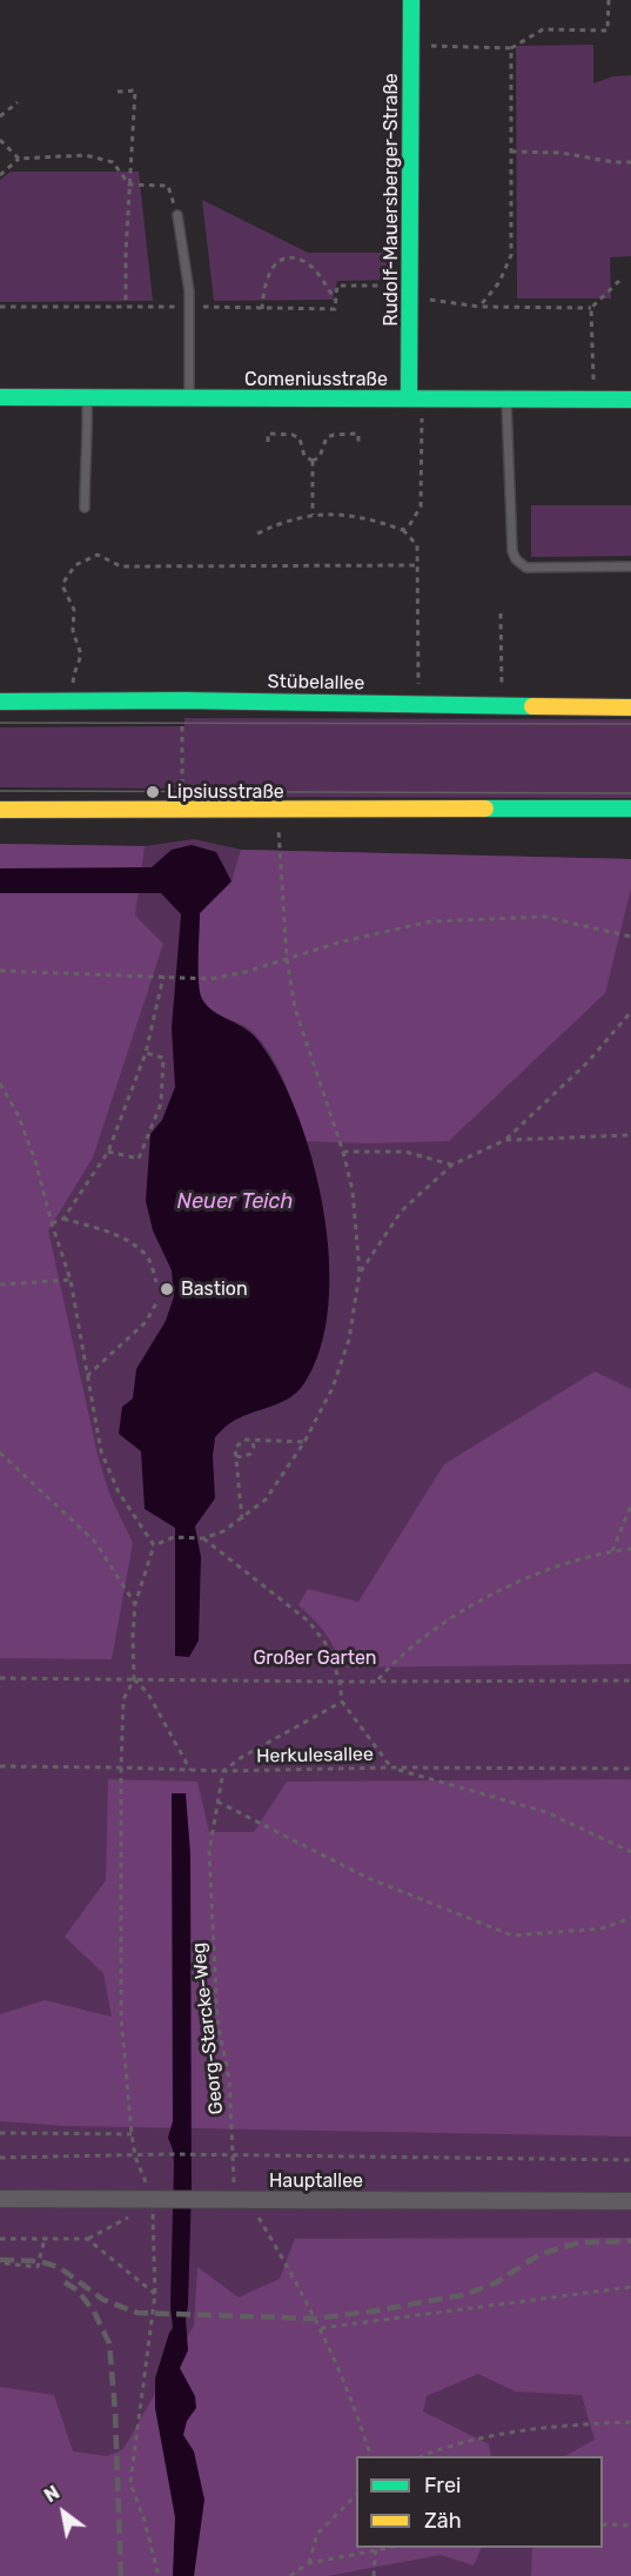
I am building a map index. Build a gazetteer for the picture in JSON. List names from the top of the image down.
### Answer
{
  "streets": {
    "main road": ["Rudolf-Mauersberger-Straße", "Comeniusstraße", "Stübelallee"],
    "street": ["Hauptallee"],
    "path": ["Herkulesallee", "Georg-Starcke-Weg"]
  },
  "crossings": [
    ["Rudolf-Mauersberger-Straße", "Comeniusstraße"],
    ["Herkulesallee", "Georg-Starcke-Weg"],
    ["Georg-Starcke-Weg", "Hauptallee"]
  ],
  "water": ["Neuer Teich"],
  "parks": ["Großer Garten"],
  "places": ["Lipsiusstraße", "Bastion"],
  "legend": ["Frei", "Zäh"],
  "north": "top left"
}
